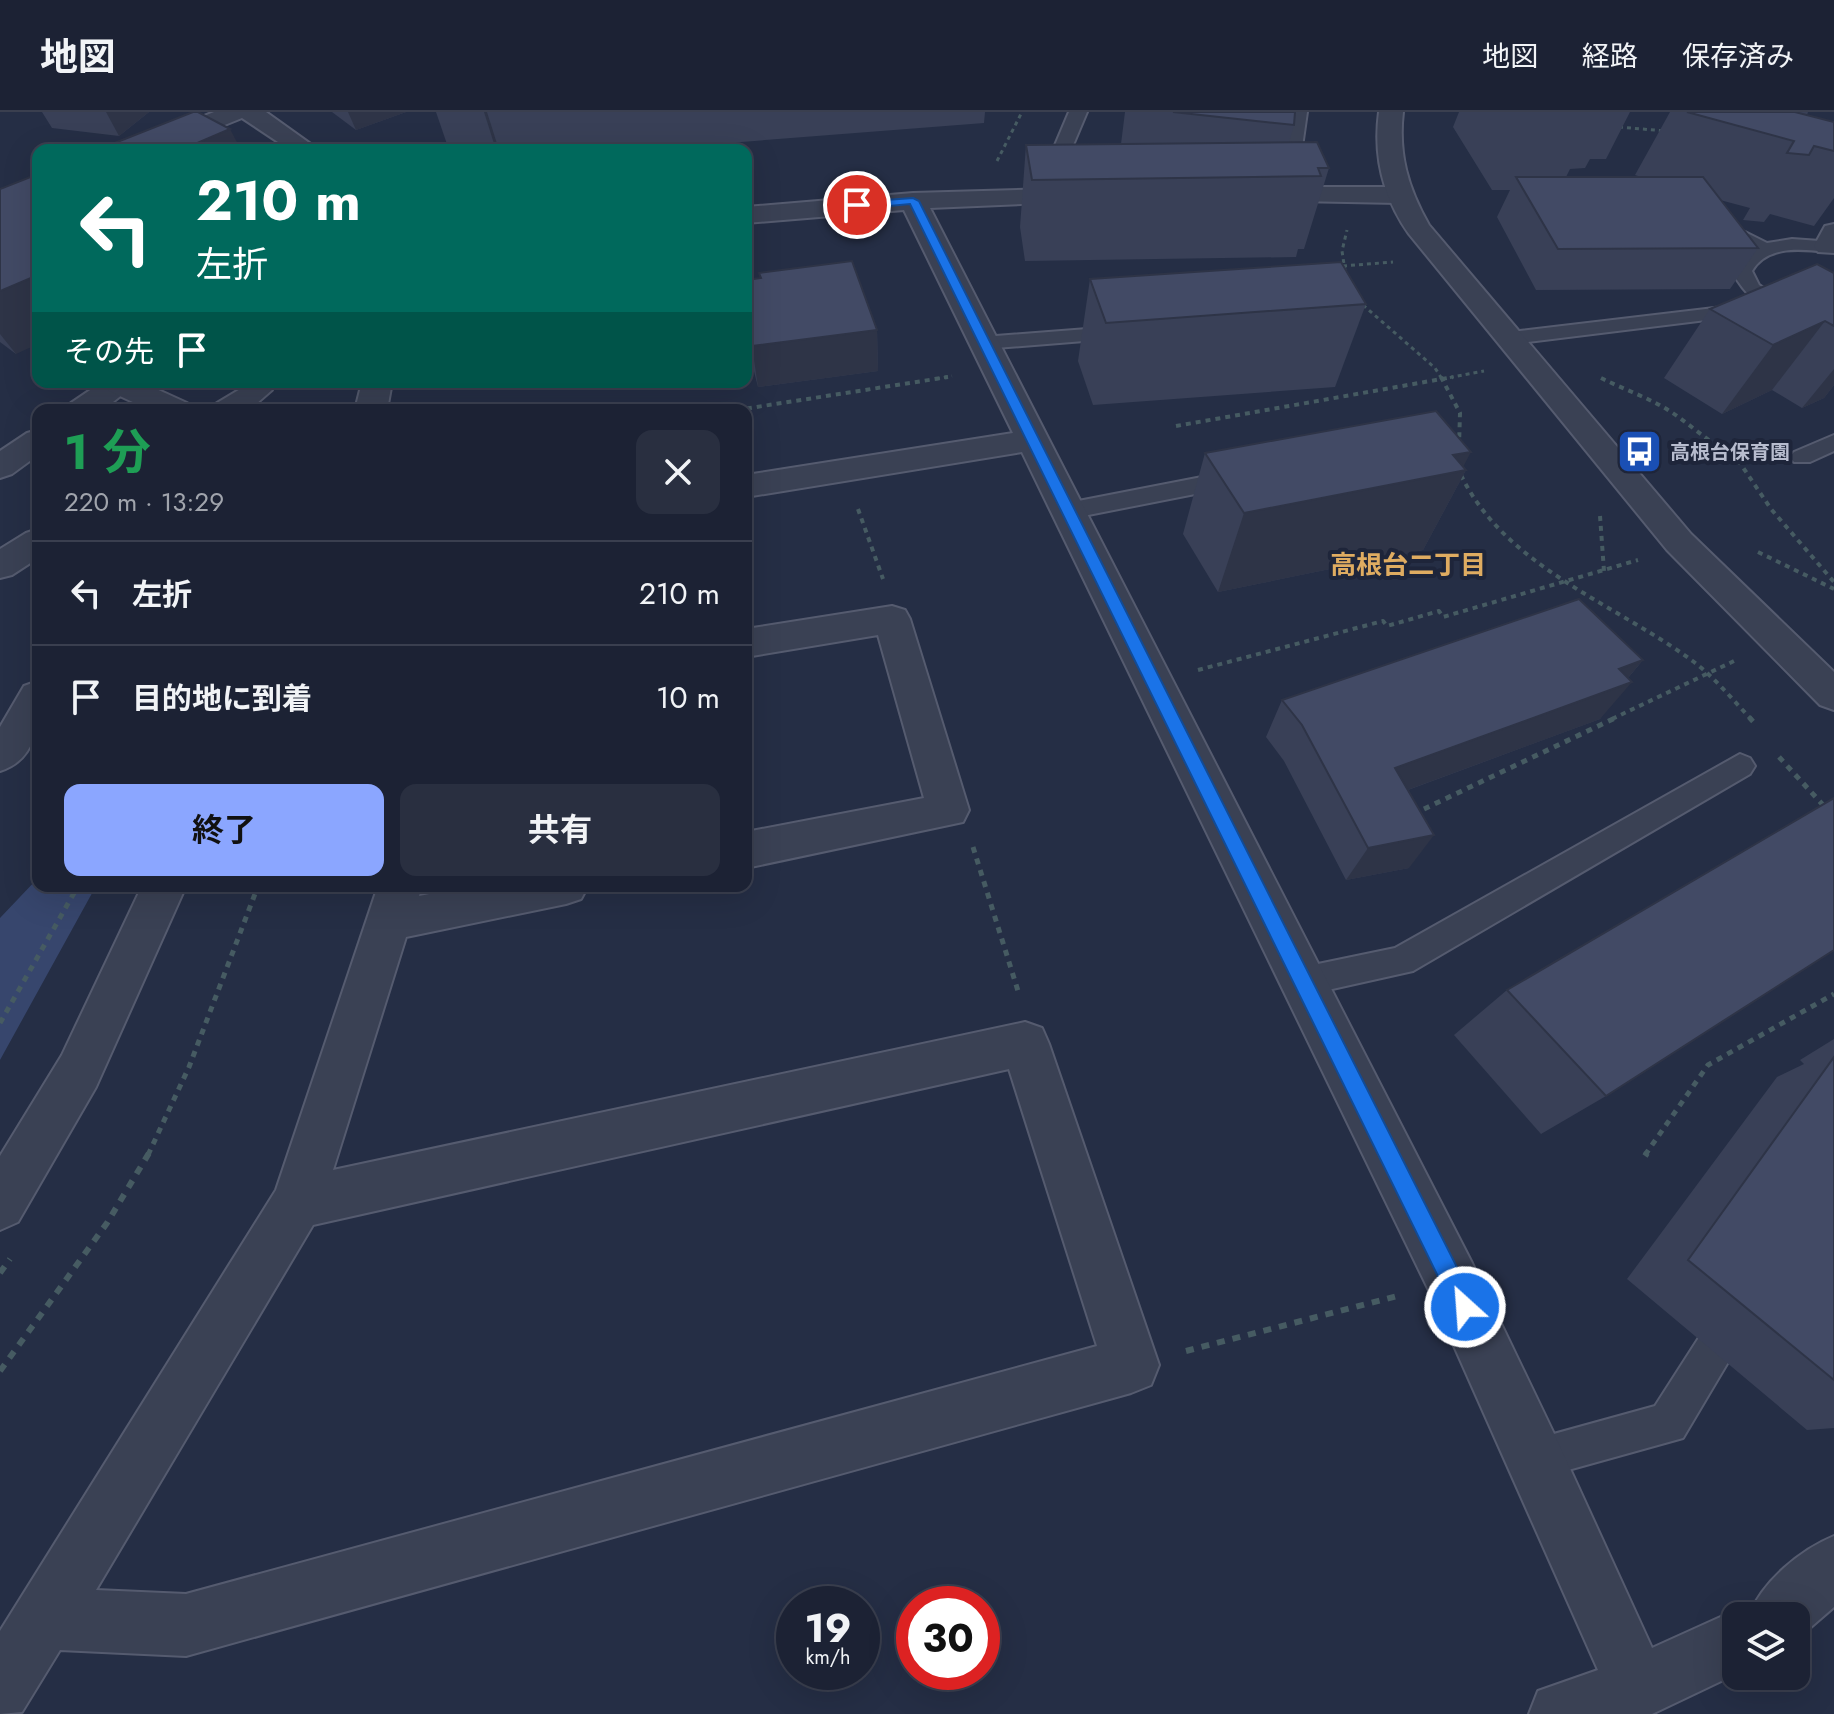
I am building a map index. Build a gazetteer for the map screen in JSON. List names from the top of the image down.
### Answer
{
  "districts": ["高根台二丁目"],
  "places": {
    "bus stop": ["高根台保育園"]
  },
  "page": {
    "header": "地図",
    "nav": ["地図", "経路", "保存済み"],
    "turn": ["210 m", "左折"],
    "then": "その先",
    "heading": ["1 分", "220 m · 13:29"],
    "list": [
      {
        "name": "左折",
        "value": "210 m"
      },
      {
        "name": "目的地に到着",
        "value": "10 m"
      }
    ],
    "buttons": ["終了", "共有"],
    "speed": "19 km/h",
    "limit": "30"
  }
}
